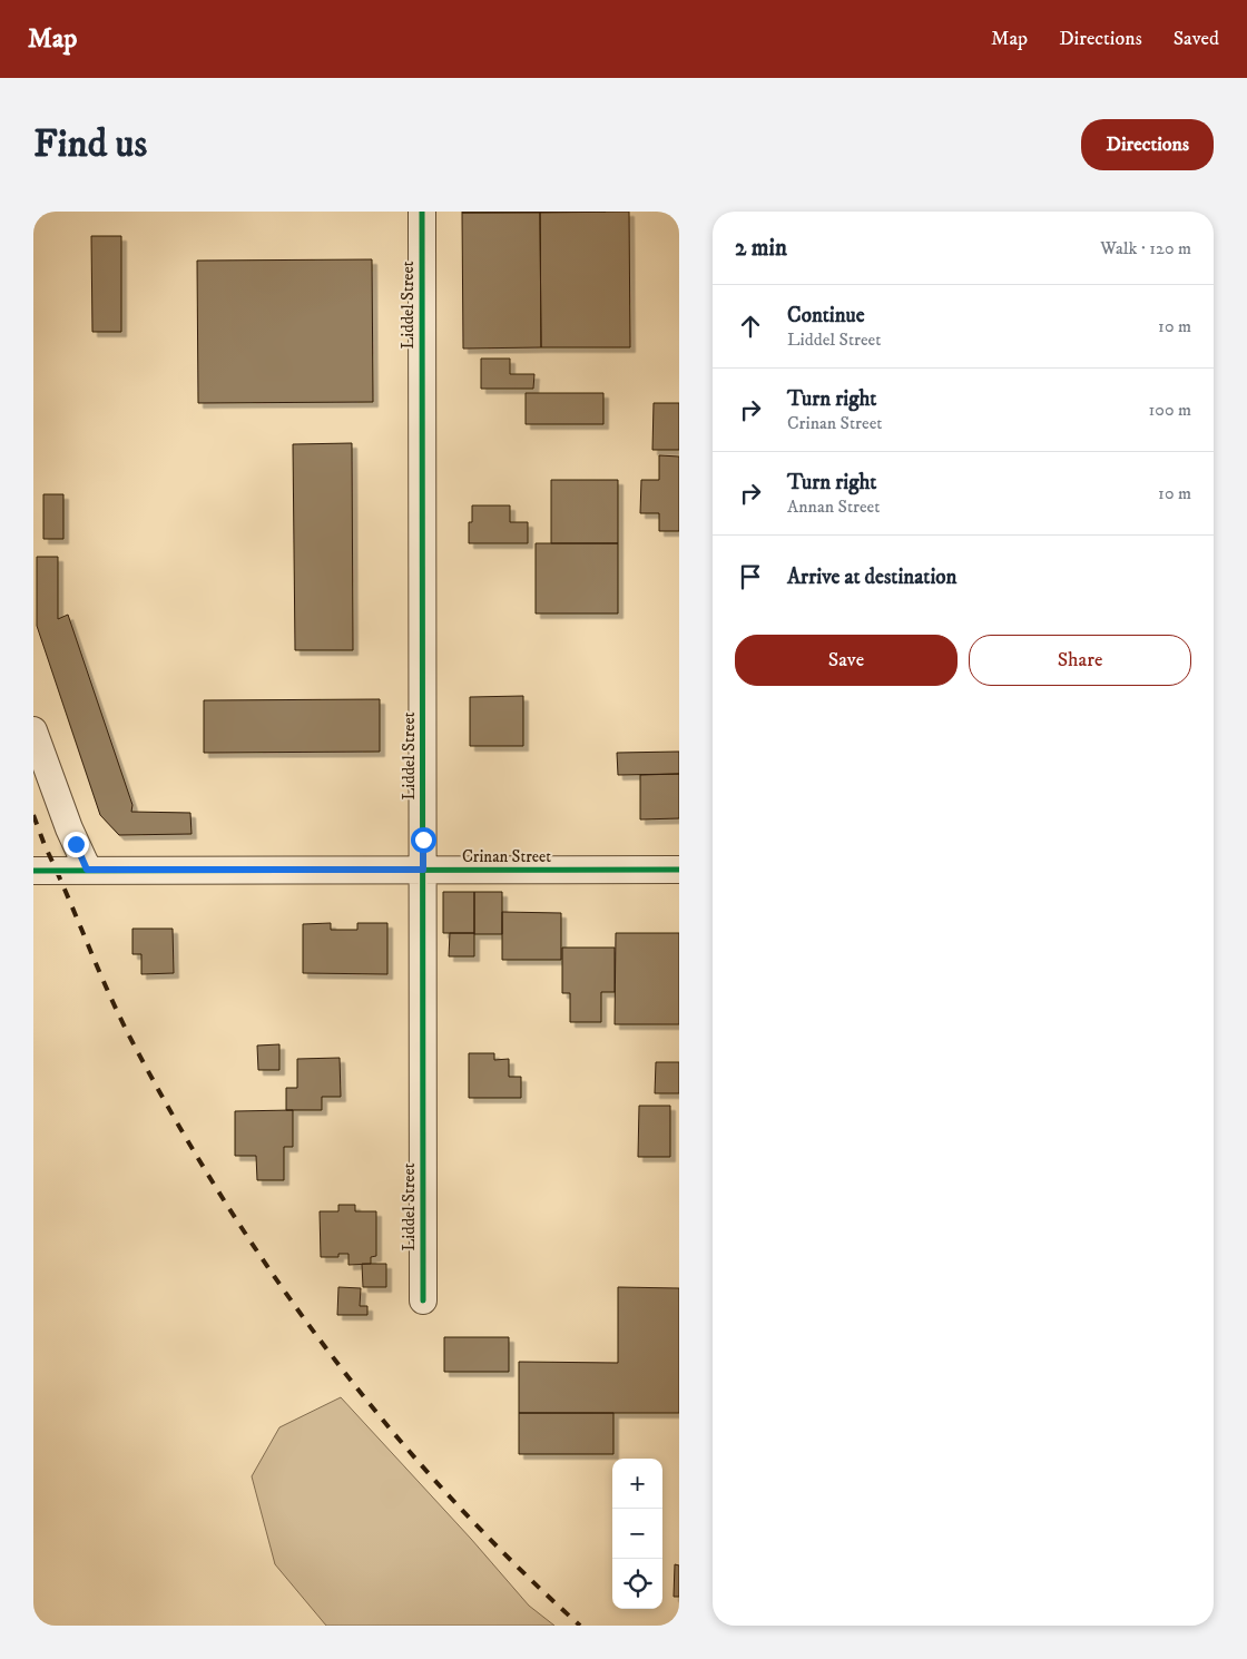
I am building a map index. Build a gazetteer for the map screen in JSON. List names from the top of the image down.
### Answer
{
  "streets": {
    "street": ["Liddel Street", "Crinan Street"]
  },
  "crossings": [
    ["Liddel Street", "Crinan Street"]
  ],
  "page": {
    "header": "Map",
    "nav": ["Map", "Directions", "Saved"],
    "buttons": [
      "Directions",
      ["Save", "Share"]
    ],
    "title": "Find us",
    "heading": ["2 min", "Walk · 120 m"],
    "list": [
      ["Continue", "Liddel Street", "10 m"],
      ["Turn right", "Crinan Street", "100 m"],
      ["Turn right", "Annan Street", "10 m"],
      "Arrive at destination"
    ],
    "map_buttons": ["+", "−"]
  }
}
